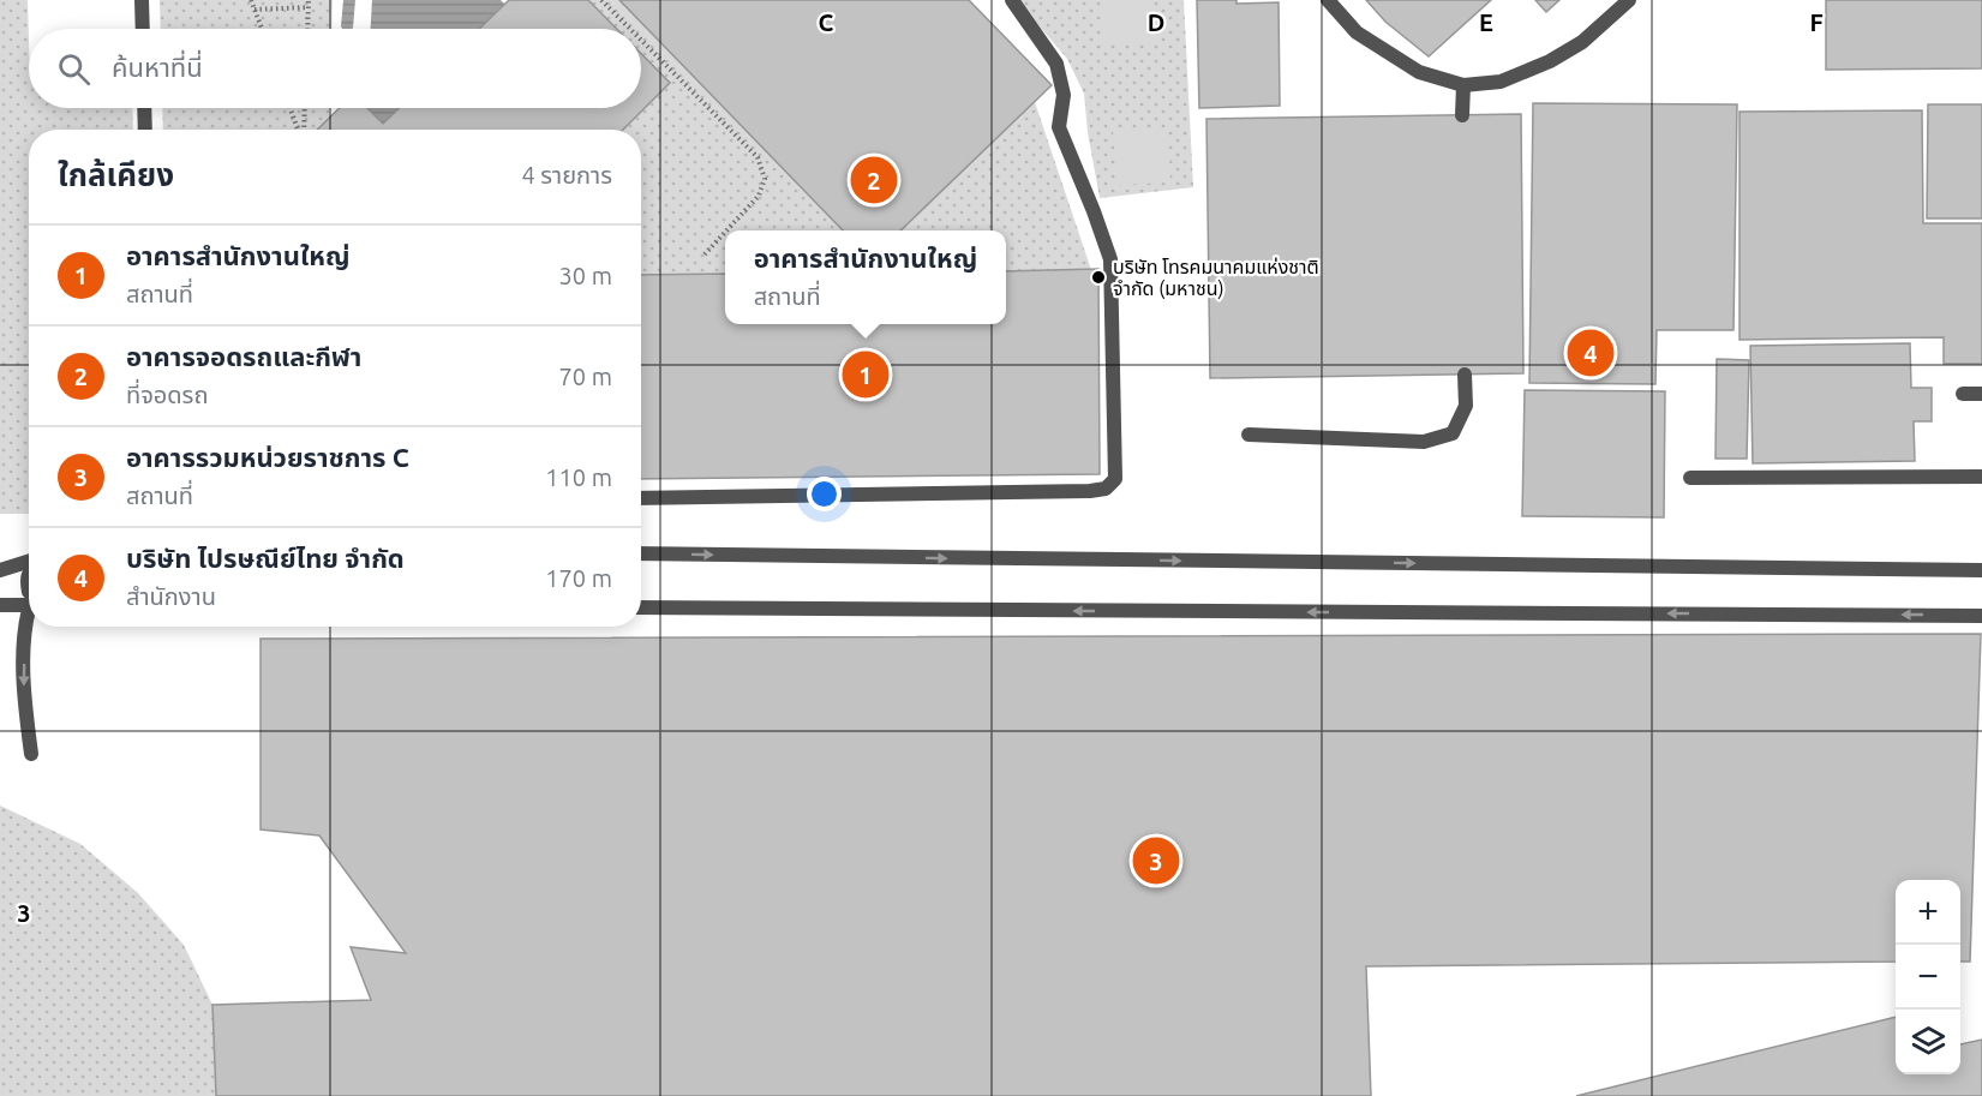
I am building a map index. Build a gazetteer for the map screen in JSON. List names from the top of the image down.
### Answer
{
  "places": ["บริษัท โทรคมนาคมแห่งชาติ จำกัด (มหาชน)"],
  "page": {
    "search": "ค้นหาที่นี่",
    "heading": ["ใกล้เคียง", "4 รายการ"],
    "pins": [
      "2",
      "4",
      "1",
      "3"
    ],
    "list": [
      {
        "mark": "1",
        "name": "อาคารสำนักงานใหญ่",
        "note": "สถานที่",
        "value": "30 m"
      },
      {
        "mark": "2",
        "name": "อาคารจอดรถและกีฬา",
        "note": "ที่จอดรถ",
        "value": "70 m"
      },
      {
        "mark": "3",
        "name": "อาคารรวมหน่วยราชการ C",
        "note": "สถานที่",
        "value": "110 m"
      },
      {
        "mark": "4",
        "name": "บริษัท ไปรษณีย์ไทย จำกัด",
        "note": "สำนักงาน",
        "value": "170 m"
      }
    ],
    "popup": ["อาคารสำนักงานใหญ่", "สถานที่"],
    "map_buttons": ["+", "−"]
  },
  "grid": {
    "columns": [
      "C",
      "D",
      "E",
      "F"
    ],
    "rows": ["3"]
  }
}
